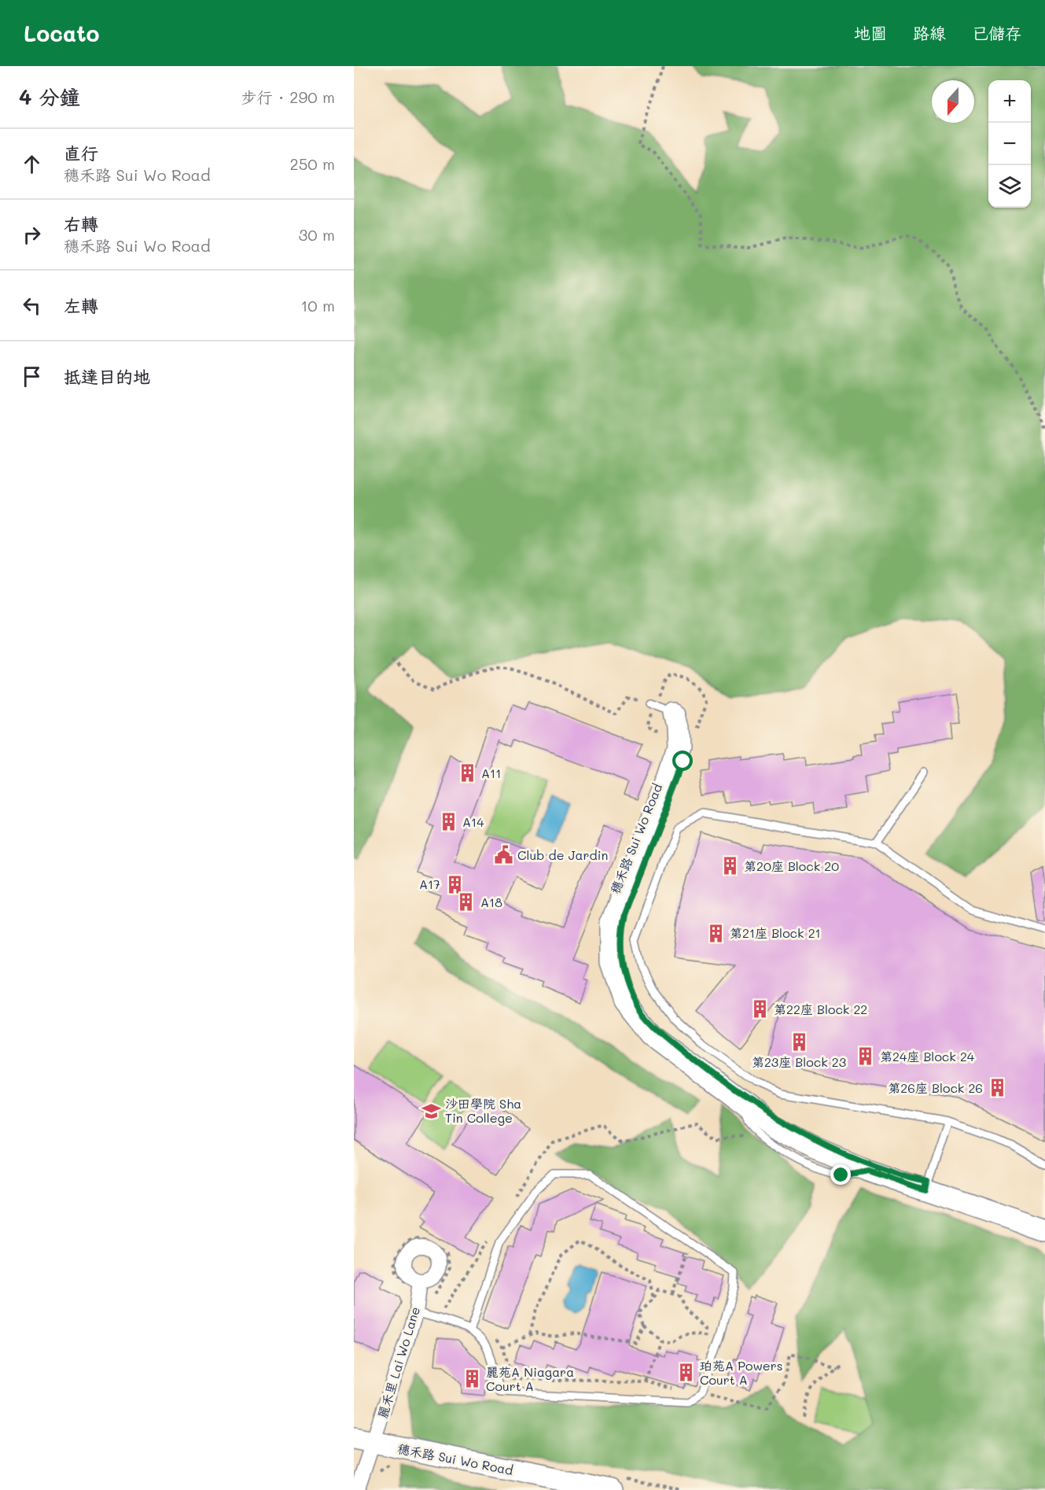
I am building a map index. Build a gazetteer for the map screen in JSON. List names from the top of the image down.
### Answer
{
  "streets": {
    "street": ["穗禾路 Sui Wo Road", "麗禾里 Lai Wo Lane"]
  },
  "crossings": [
    ["穗禾路 Sui Wo Road", "麗禾里 Lai Wo Lane"]
  ],
  "places": {
    "building": [
      "A11",
      "A14",
      "第20座 Block 20",
      "A17",
      "A18",
      "第21座 Block 21",
      "第22座 Block 22",
      "第23座 Block 23",
      "第24座 Block 24",
      "第26座 Block 26",
      "珀苑A Powers Court A",
      "麗苑A Niagara Court A"
    ],
    "public building": ["Club de Jardin"],
    "school or university": ["沙田學院 Sha Tin College"]
  },
  "north": "bottom",
  "page": {
    "header": "Locato",
    "nav": ["地圖", "路線", "已儲存"],
    "heading": ["4 分鐘", "步行 · 290 m"],
    "map_buttons": ["+", "−"],
    "list": [
      ["直行", "穗禾路 Sui Wo Road", "250 m"],
      ["右轉", "穗禾路 Sui Wo Road", "30 m"],
      ["左轉", "10 m"],
      "抵達目的地"
    ]
  }
}
